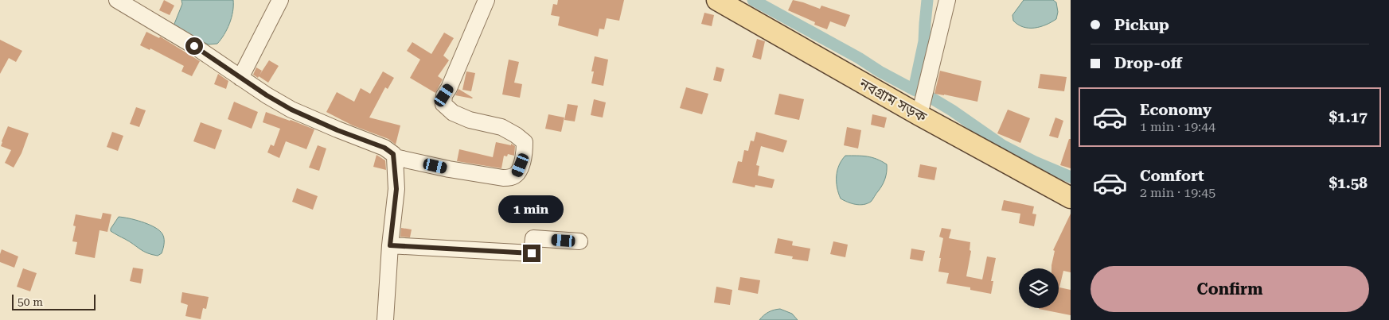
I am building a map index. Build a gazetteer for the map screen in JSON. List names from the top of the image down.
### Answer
{
  "streets": {
    "main road": ["নবগ্রাম সড়ক"]
  },
  "scale_bar": "50 m",
  "page": {
    "banner": ["Pickup", "Drop-off"],
    "list": [
      {
        "name": "Economy",
        "note": "1 min · 19:44",
        "value": "$1.17"
      },
      {
        "name": "Comfort",
        "note": "2 min · 19:45",
        "value": "$1.58"
      }
    ],
    "bubble": "1 min",
    "buttons": "Confirm",
    "scale": "50 m"
  }
}
